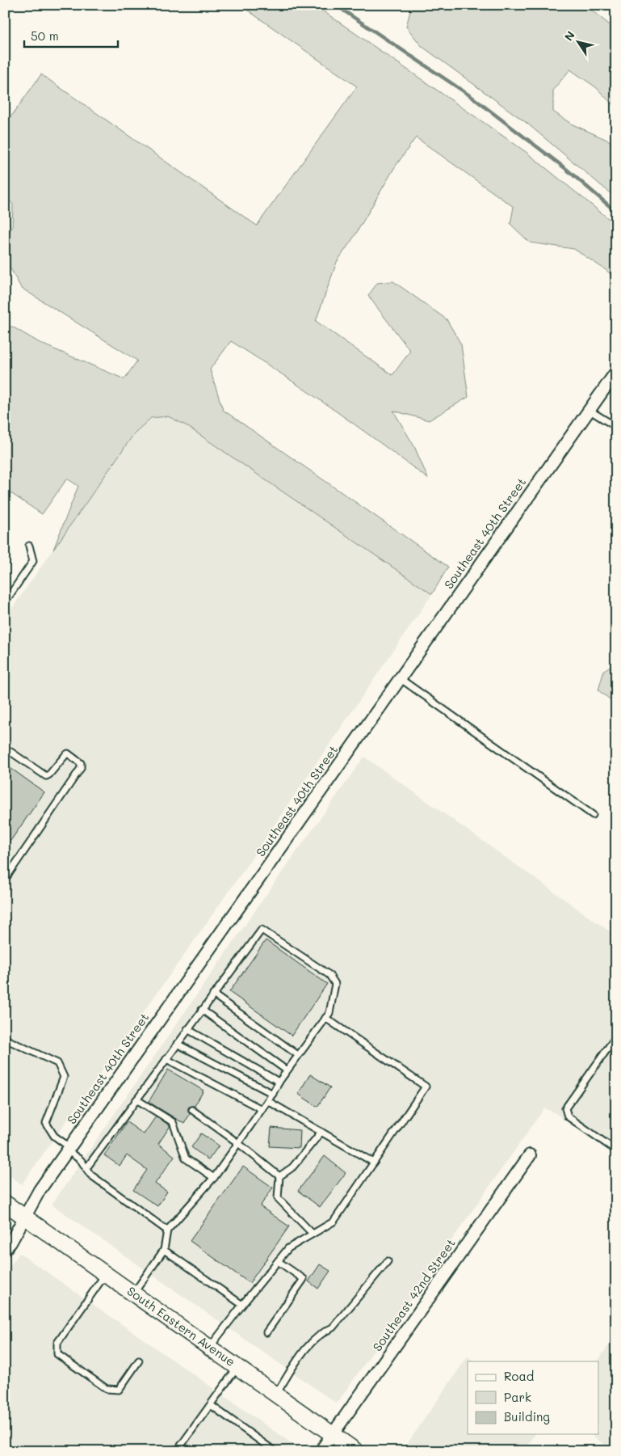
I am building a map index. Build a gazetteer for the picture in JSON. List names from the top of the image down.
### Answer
{
  "streets": {
    "main road": ["South Eastern Avenue"],
    "street": ["Southeast 40th Street", "Southeast 42nd Street"]
  },
  "crossings": [
    ["Southeast 40th Street", "South Eastern Avenue"],
    ["Southeast 42nd Street", "South Eastern Avenue"]
  ],
  "legend": ["Road", "Park", "Building"],
  "scale_bar": "50 m",
  "north": "top left"
}
